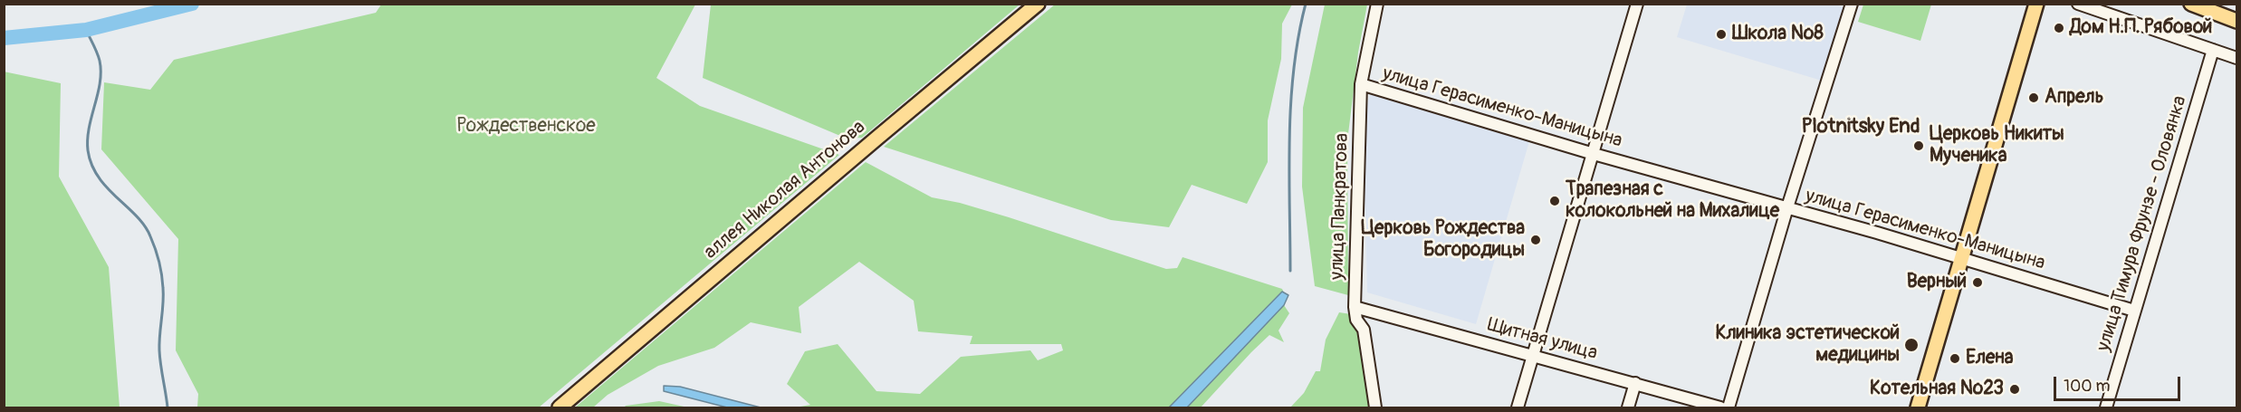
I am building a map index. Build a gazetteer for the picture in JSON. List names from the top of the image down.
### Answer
{
  "streets": {
    "main road": ["аллея Николая Антонова"],
    "street": [
      "улица Герасименко-Маницына",
      "улица Панкратова",
      "улица Тимура Фрунзе - Оловянка",
      "Щитная улица"
    ]
  },
  "crossings": [
    ["улица Герасименко-Маницына", "улица Панкратова"],
    ["улица Герасименко-Маницына", "улица Тимура Фрунзе - Оловянка"],
    ["улица Панкратова", "Щитная улица"]
  ],
  "districts": ["Plotnitsky End"],
  "parks": ["Рождественское"],
  "places": [
    "Дом Н.П. Рябовой",
    "Школа №8",
    "Апрель",
    "Церковь Никиты Мученика",
    "Трапезная с колокольней на Михалице",
    "Церковь Рождества Богородицы",
    "Верный",
    "Клиника эстетической медицины",
    "Елена",
    "Котельная №23"
  ],
  "scale_bar": "100 m"
}
